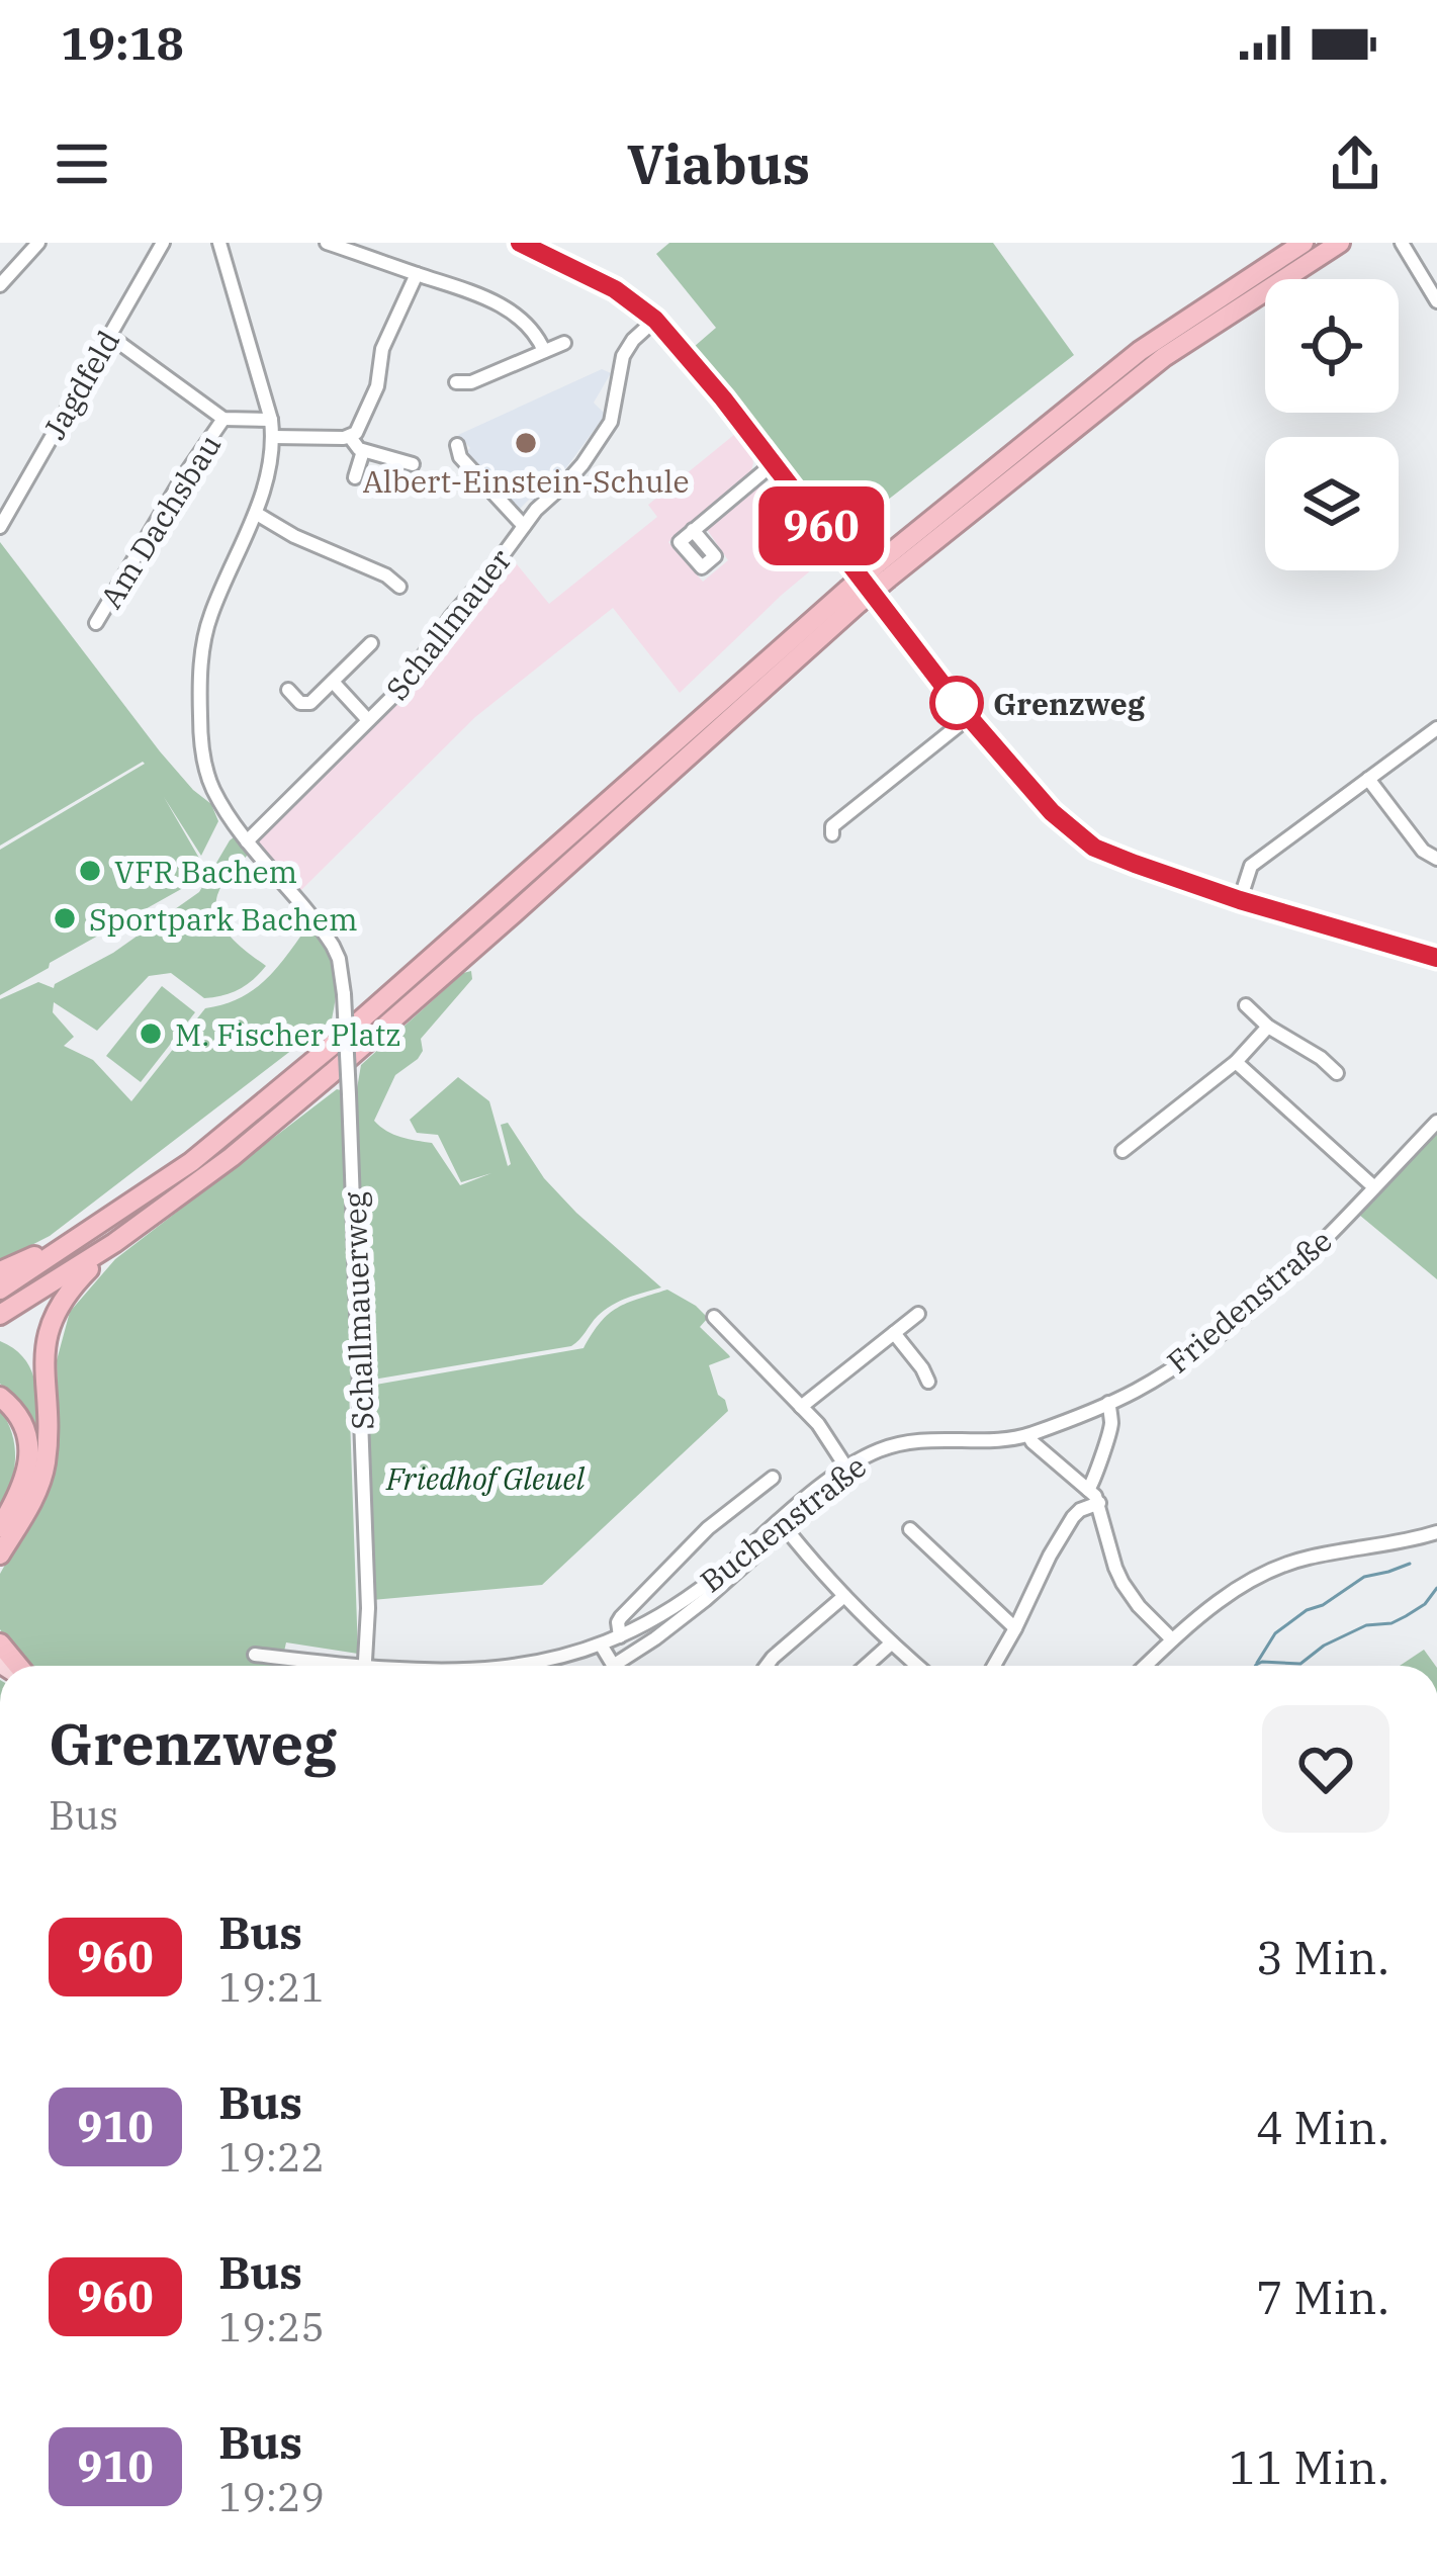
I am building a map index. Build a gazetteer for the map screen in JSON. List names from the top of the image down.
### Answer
{
  "streets": {
    "street": [
      "Jagdfeld",
      "Am Dachsbau",
      "Schallmauer",
      "Friedenstraße",
      "Schallmauerweg",
      "Buchenstraße"
    ]
  },
  "crossings": [
    ["Jagdfeld", "Am Dachsbau"],
    ["Schallmauer", "Schallmauerweg"],
    ["Friedenstraße", "Buchenstraße"]
  ],
  "parks": ["Friedhof Gleuel"],
  "places": [
    "Albert-Einstein-Schule",
    "Grenzweg",
    "VFR Bachem",
    "Sportpark Bachem",
    "M. Fischer Platz"
  ],
  "lines": ["bus line 960"],
  "page": {
    "status": "19:18",
    "header": "Viabus",
    "on_map": "960",
    "heading": ["Grenzweg", "Bus"],
    "list": [
      {
        "mark": "960",
        "name": "Bus",
        "note": "19:21",
        "value": "3 Min."
      },
      {
        "mark": "910",
        "name": "Bus",
        "note": "19:22",
        "value": "4 Min."
      },
      {
        "mark": "960",
        "name": "Bus",
        "note": "19:25",
        "value": "7 Min."
      },
      {
        "mark": "910",
        "name": "Bus",
        "note": "19:29",
        "value": "11 Min."
      }
    ]
  }
}
